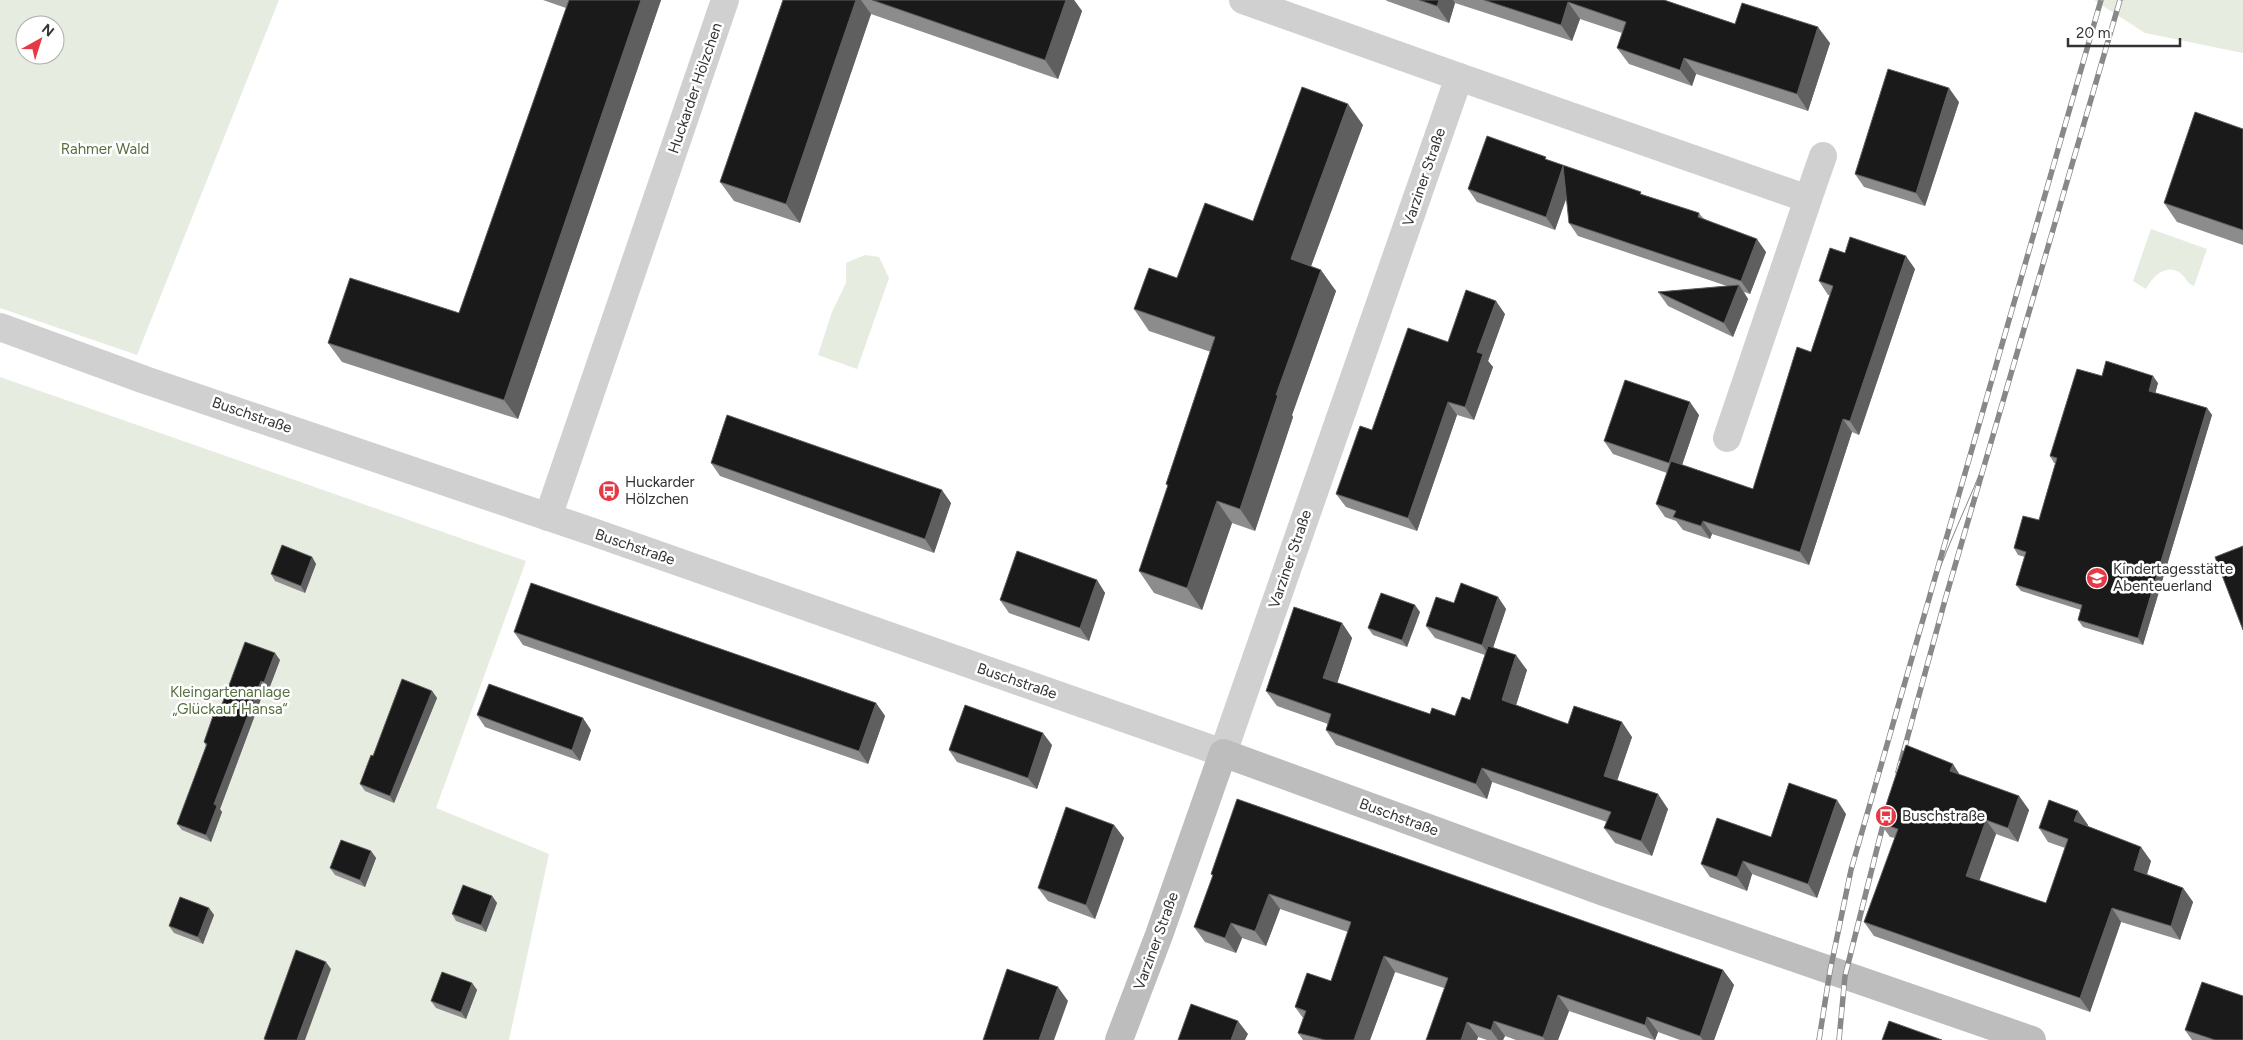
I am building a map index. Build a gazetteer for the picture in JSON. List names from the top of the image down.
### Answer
{
  "streets": {
    "street": ["Huckarder Hölzchen", "Varziner Straße", "Buschstraße"]
  },
  "crossings": [
    ["Huckarder Hölzchen", "Buschstraße"],
    ["Varziner Straße", "Buschstraße"]
  ],
  "parks": ["Rahmer Wald", "Kleingartenanlage „Glückauf Hansa“"],
  "places": {
    "bus stop": ["Huckarder Hölzchen", "Buschstraße"],
    "school or university": ["Kindertagesstätte Abenteuerland"]
  },
  "scale_bar": "20 m",
  "north": "top right"
}
